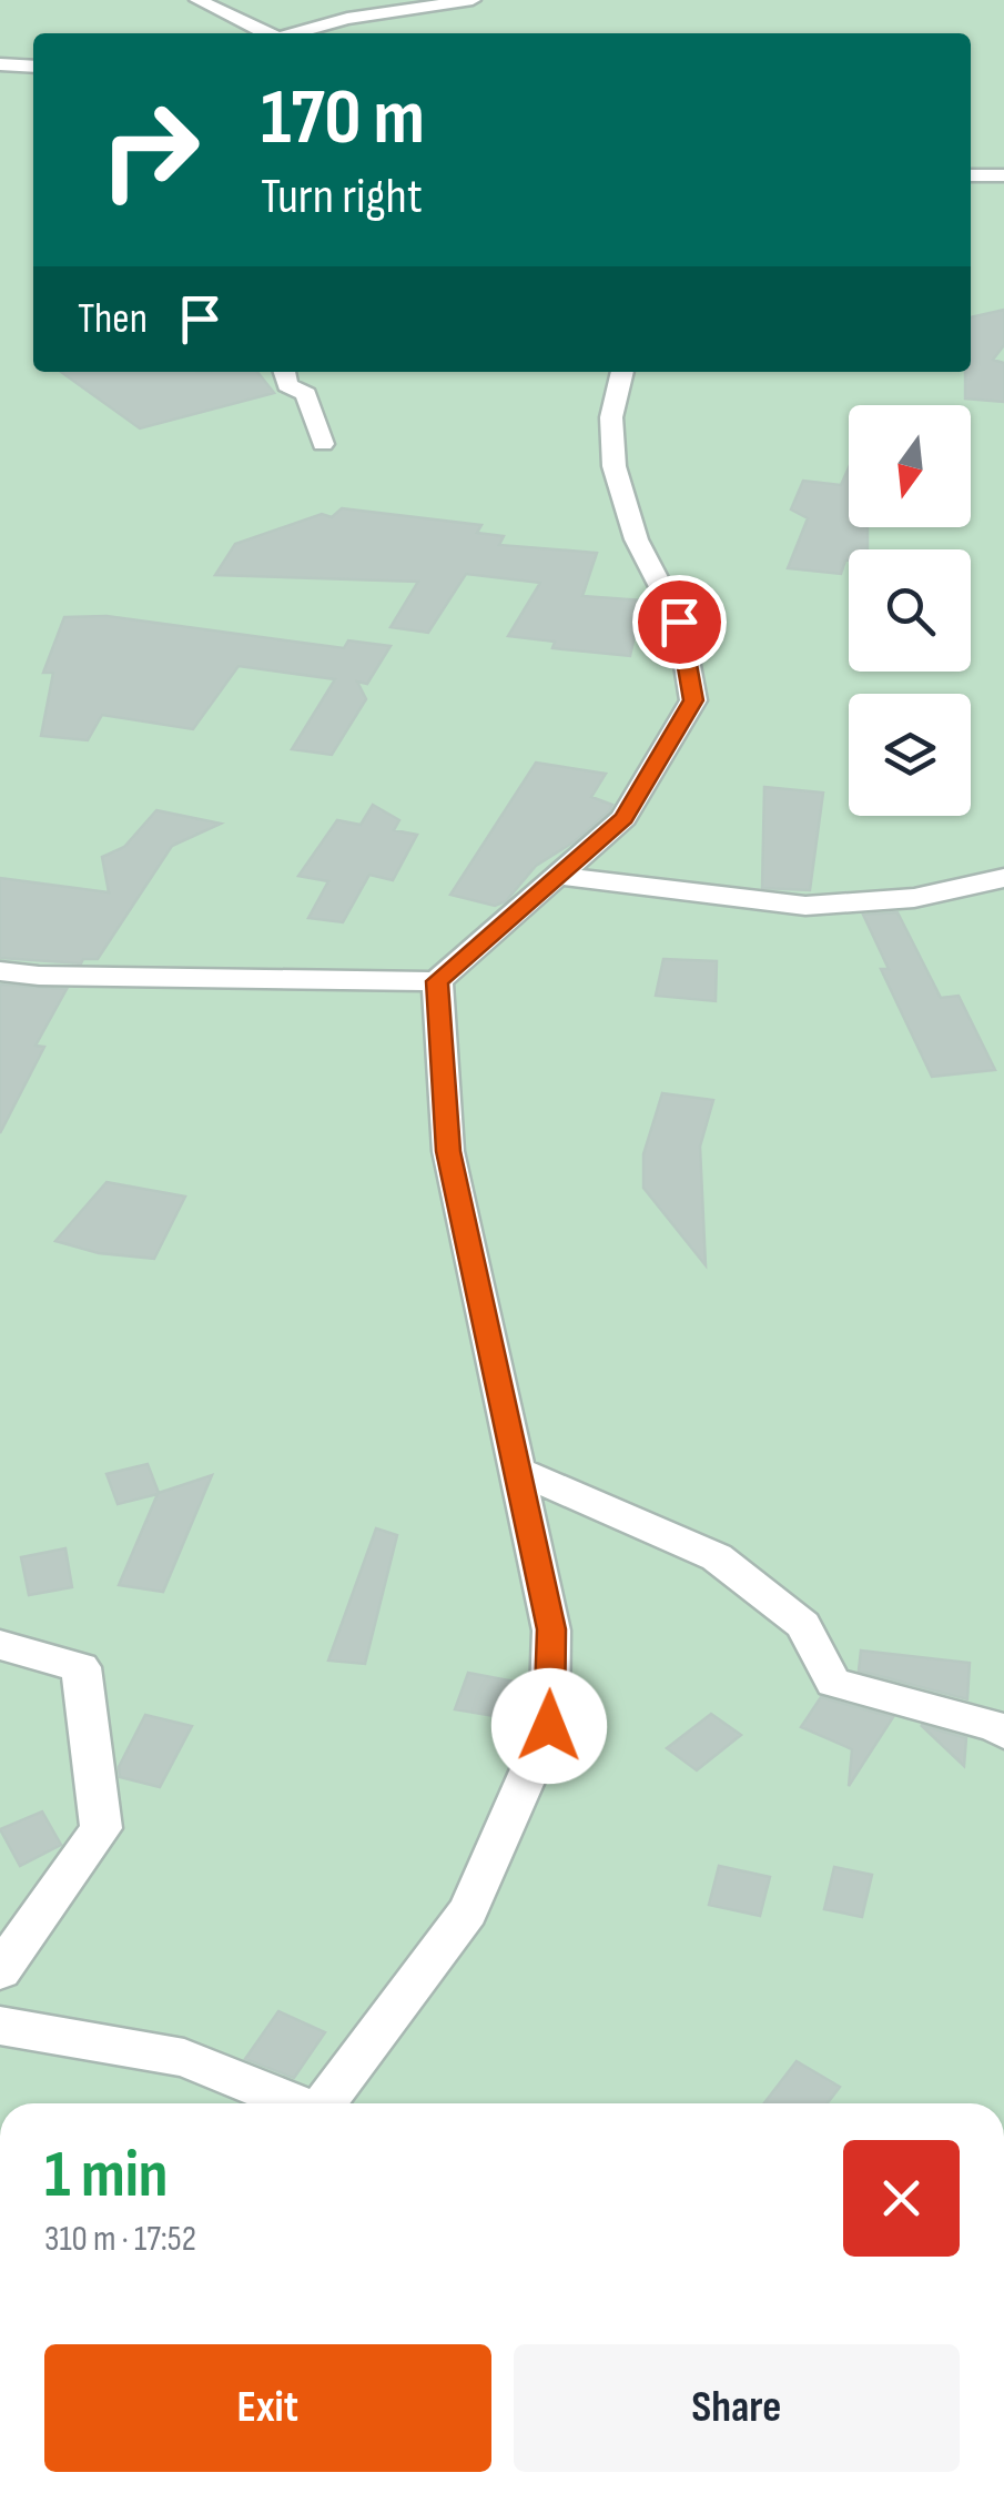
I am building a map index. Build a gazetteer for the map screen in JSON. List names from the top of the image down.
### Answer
{
  "north": "bottom",
  "page": {
    "turn": ["170 m", "Turn right"],
    "then": "Then",
    "heading": ["1 min", "310 m · 17:52"],
    "buttons": ["Exit", "Share"]
  }
}
